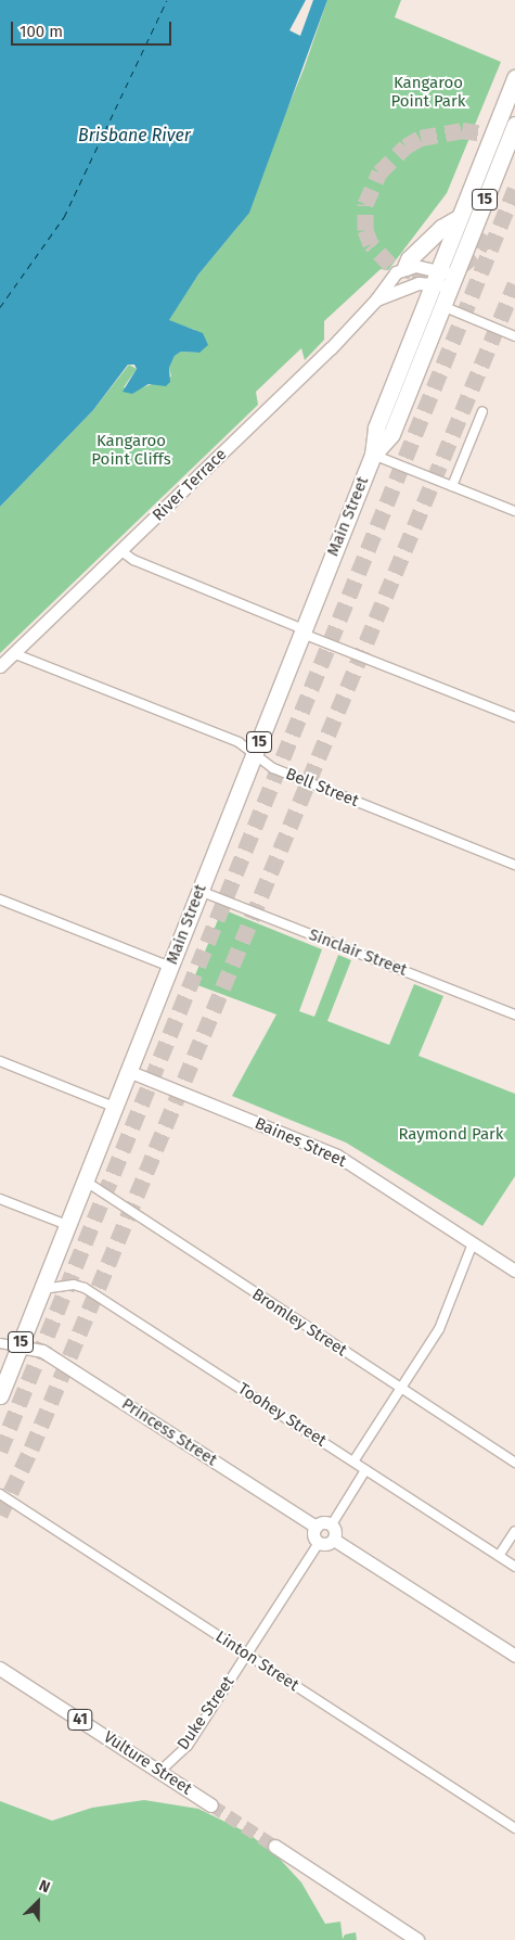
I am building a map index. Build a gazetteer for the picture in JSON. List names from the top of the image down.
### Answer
{
  "streets": {
    "highway": ["15", "Main Street"],
    "main road": ["41", "Vulture Street"],
    "street": [
      "River Terrace",
      "Bell Street",
      "Sinclair Street",
      "Baines Street",
      "Bromley Street",
      "Toohey Street",
      "Princess Street",
      "Linton Street",
      "Duke Street"
    ]
  },
  "crossings": [
    ["River Terrace", "Main Street"],
    ["River Terrace", "Bell Street"],
    ["Main Street", "Bell Street"],
    ["Main Street", "Sinclair Street"],
    ["Main Street", "Baines Street"],
    ["Main Street", "Bromley Street"],
    ["Main Street", "Toohey Street"],
    ["Main Street", "Princess Street"],
    ["Princess Street", "Duke Street"],
    ["Linton Street", "Duke Street"],
    ["Duke Street", "Vulture Street"]
  ],
  "water": ["Brisbane River"],
  "parks": ["Kangaroo Point Park", "Kangaroo Point Cliffs", "Raymond Park"],
  "scale_bar": "100 m",
  "north": "top right"
}
